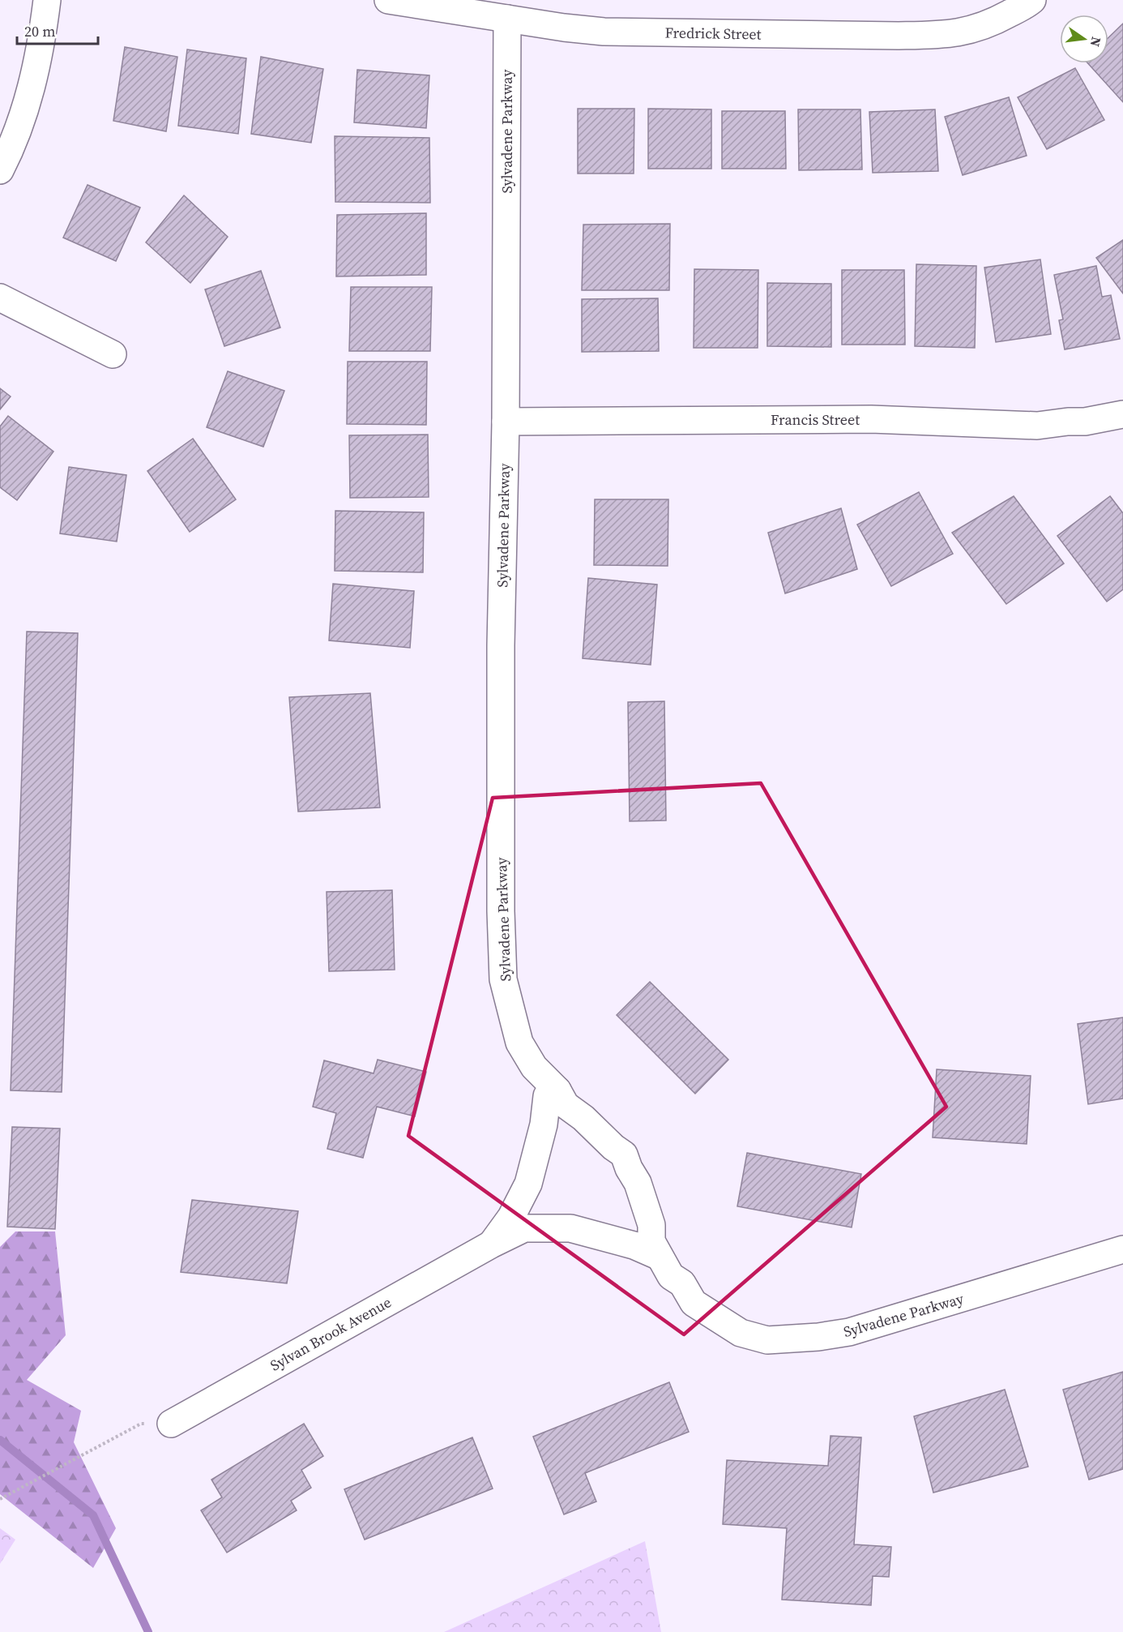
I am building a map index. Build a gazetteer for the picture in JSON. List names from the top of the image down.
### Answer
{
  "streets": {
    "street": [
      "Fredrick Street",
      "Sylvadene Parkway",
      "Francis Street",
      "Sylvan Brook Avenue"
    ]
  },
  "crossings": [
    ["Fredrick Street", "Sylvadene Parkway"],
    ["Sylvadene Parkway", "Francis Street"],
    ["Sylvadene Parkway", "Sylvan Brook Avenue"]
  ],
  "scale_bar": "20 m",
  "north": "right"
}
